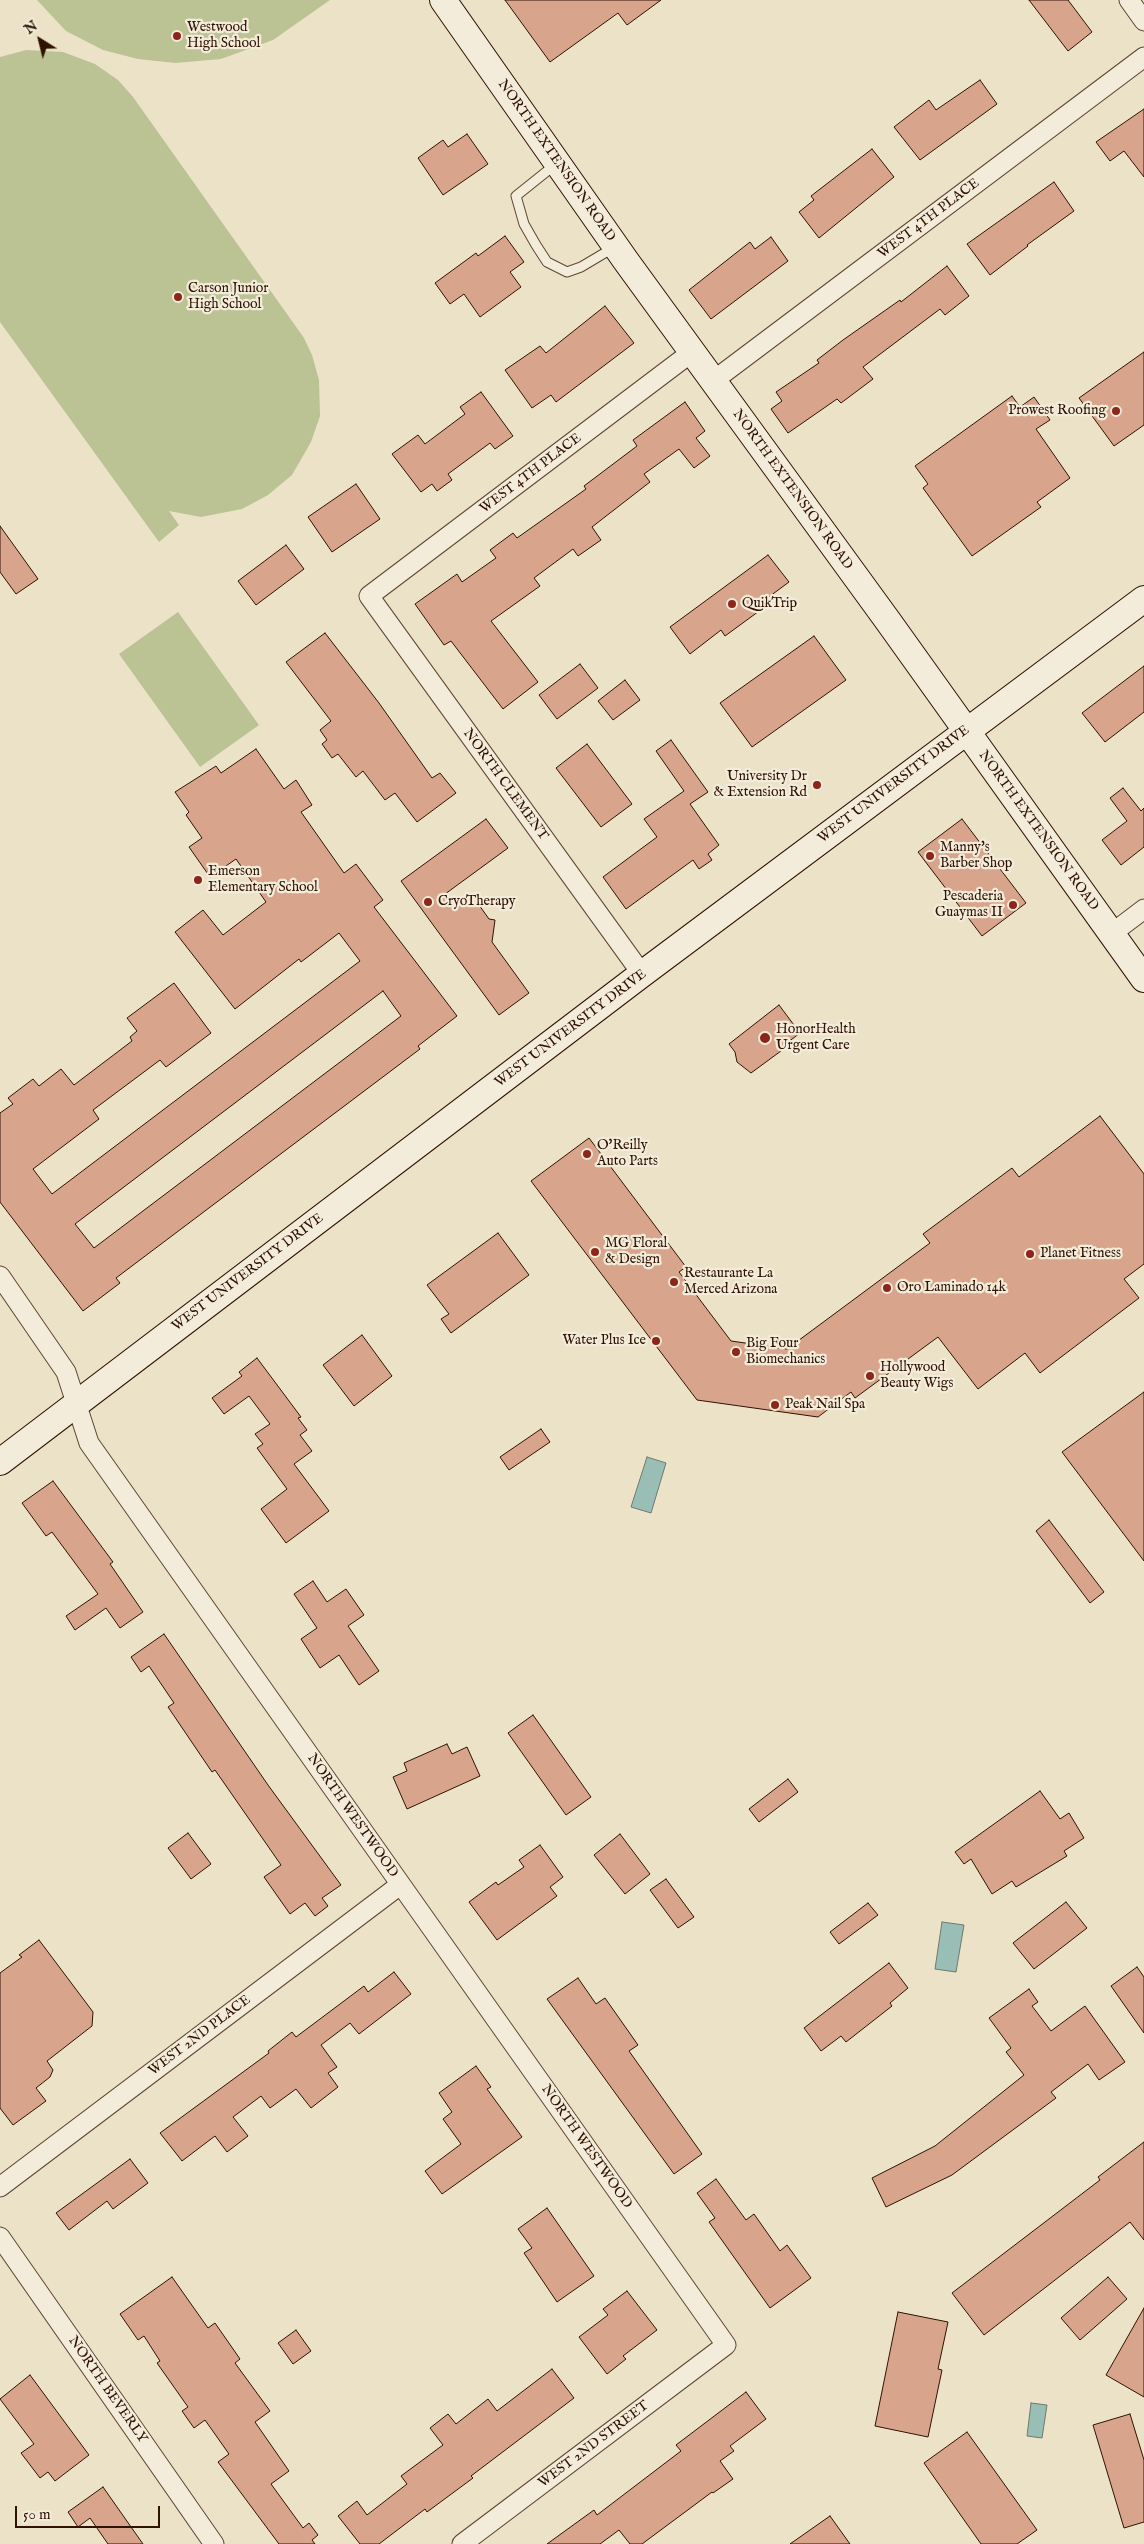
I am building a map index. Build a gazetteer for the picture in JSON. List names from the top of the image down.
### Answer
{
  "streets": {
    "main road": ["NORTH EXTENSION ROAD", "WEST UNIVERSITY DRIVE"],
    "street": [
      "WEST 4TH PLACE",
      "NORTH CLEMENT",
      "NORTH WESTWOOD",
      "WEST 2ND PLACE",
      "NORTH BEVERLY",
      "WEST 2ND STREET"
    ]
  },
  "crossings": [
    ["NORTH EXTENSION ROAD", "WEST 4TH PLACE"],
    ["NORTH EXTENSION ROAD", "WEST UNIVERSITY DRIVE"],
    ["WEST 4TH PLACE", "NORTH CLEMENT"],
    ["NORTH CLEMENT", "WEST UNIVERSITY DRIVE"],
    ["WEST UNIVERSITY DRIVE", "NORTH WESTWOOD"],
    ["NORTH WESTWOOD", "WEST 2ND PLACE"],
    ["NORTH WESTWOOD", "WEST 2ND STREET"]
  ],
  "places": [
    "Westwood High School",
    "Carson Junior High School",
    "Prowest Roofing",
    "QuikTrip",
    "University Dr & Extension Rd",
    "Manny's Barber Shop",
    "Emerson Elementary School",
    "CryoTherapy",
    "Pescaderia Guaymas II",
    "HonorHealth Urgent Care",
    "O'Reilly Auto Parts",
    "MG Floral & Design",
    "Planet Fitness",
    "Restaurante La Merced Arizona",
    "Oro Laminado 14k",
    "Water Plus Ice",
    "Big Four Biomechanics",
    "Hollywood Beauty Wigs",
    "Peak Nail Spa"
  ],
  "scale_bar": "50 m",
  "north": "top left"
}
